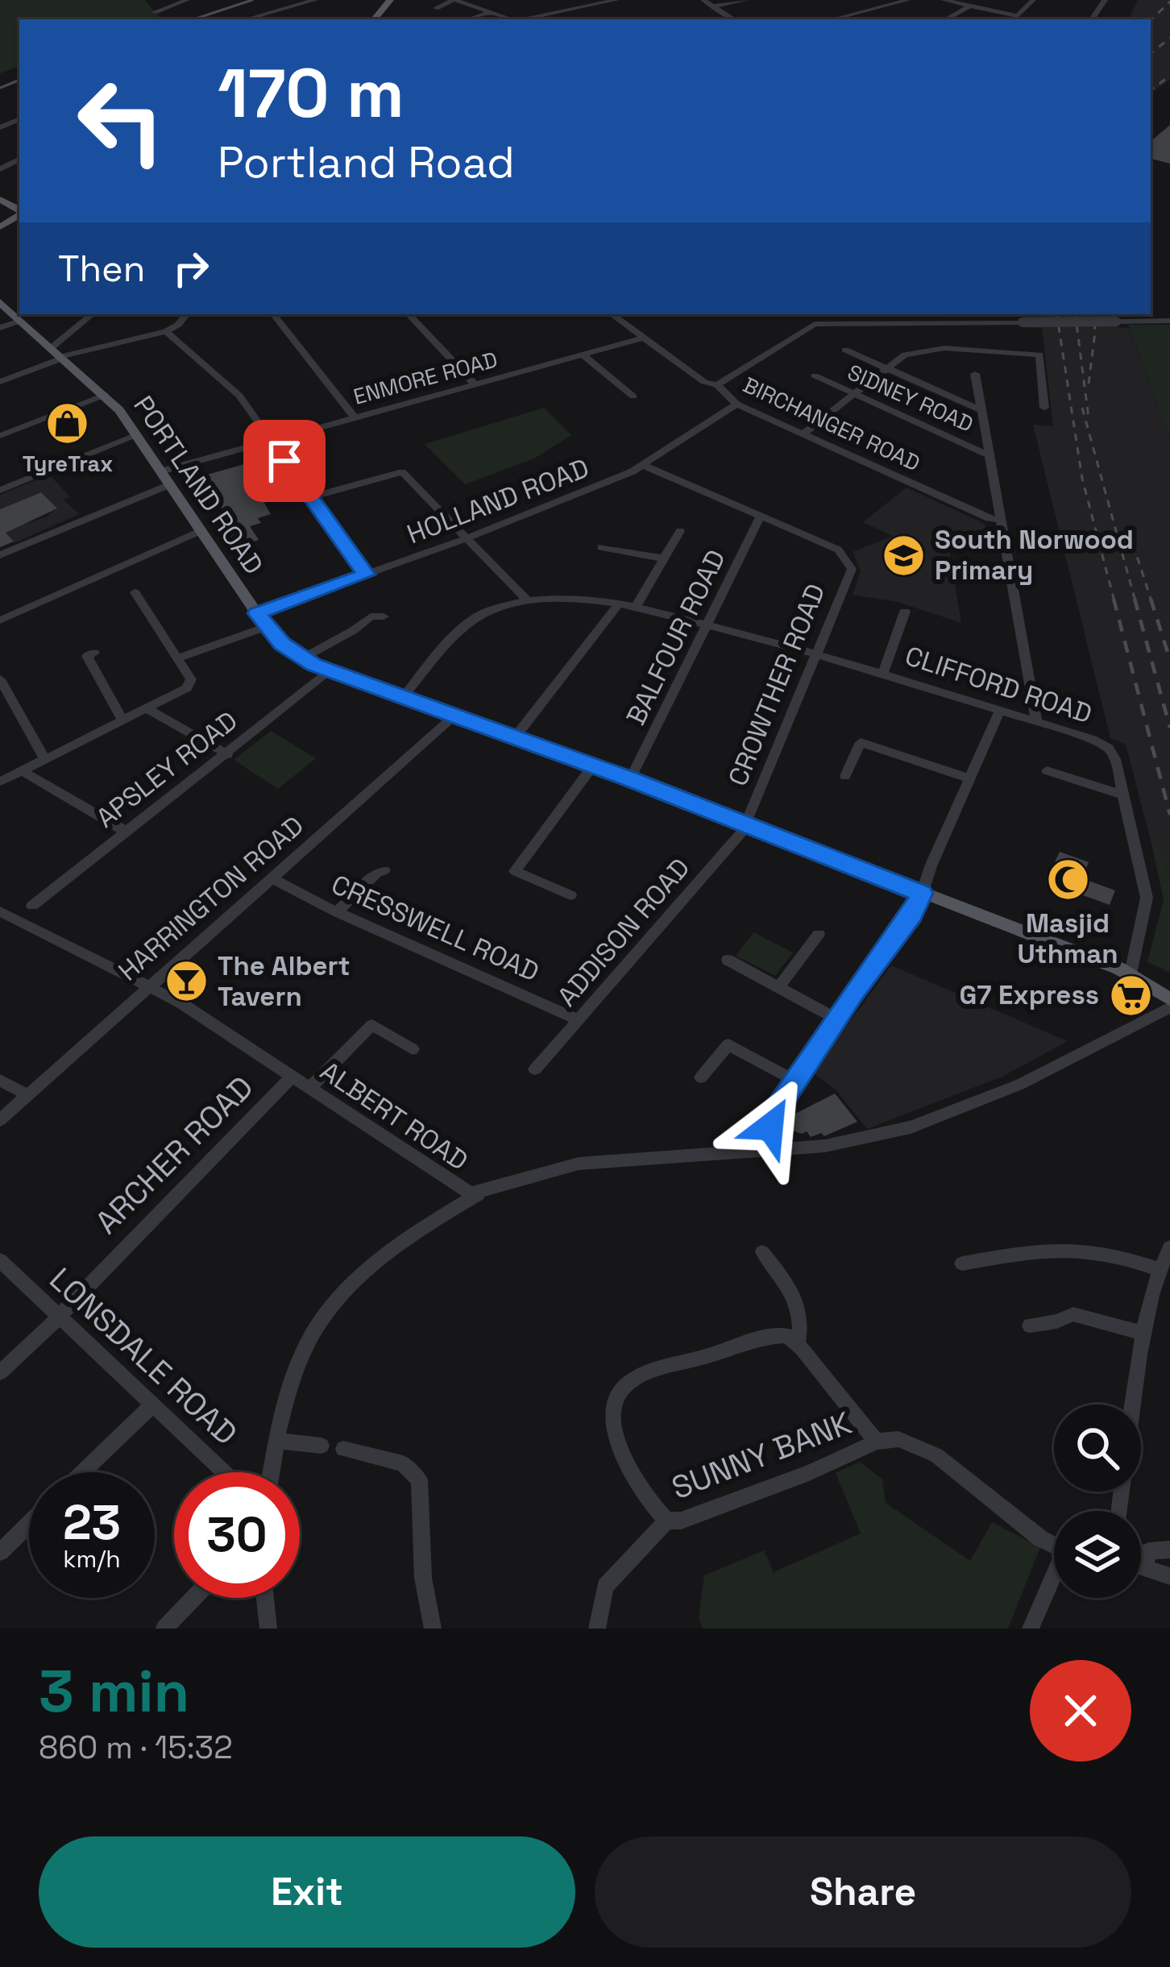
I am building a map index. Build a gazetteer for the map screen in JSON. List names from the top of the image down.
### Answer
{
  "streets": {
    "main road": ["PORTLAND ROAD"],
    "street": [
      "ENMORE ROAD",
      "SIDNEY ROAD",
      "BIRCHANGER ROAD",
      "HOLLAND ROAD",
      "BALFOUR ROAD",
      "CROWTHER ROAD",
      "CLIFFORD ROAD",
      "APSLEY ROAD",
      "HARRINGTON ROAD",
      "CRESSWELL ROAD",
      "ADDISON ROAD",
      "ALBERT ROAD",
      "ARCHER ROAD",
      "LONSDALE ROAD",
      "SUNNY BANK"
    ]
  },
  "crossings": [
    ["ENMORE ROAD", "BIRCHANGER ROAD"],
    ["ENMORE ROAD", "PORTLAND ROAD"],
    ["BIRCHANGER ROAD", "HOLLAND ROAD"],
    ["PORTLAND ROAD", "HOLLAND ROAD"],
    ["PORTLAND ROAD", "BALFOUR ROAD"],
    ["PORTLAND ROAD", "CROWTHER ROAD"],
    ["PORTLAND ROAD", "CLIFFORD ROAD"],
    ["PORTLAND ROAD", "APSLEY ROAD"],
    ["PORTLAND ROAD", "HARRINGTON ROAD"],
    ["PORTLAND ROAD", "ADDISON ROAD"],
    ["HOLLAND ROAD", "CROWTHER ROAD"],
    ["BALFOUR ROAD", "CROWTHER ROAD"],
    ["BALFOUR ROAD", "CLIFFORD ROAD"],
    ["CROWTHER ROAD", "CLIFFORD ROAD"],
    ["CROWTHER ROAD", "ADDISON ROAD"],
    ["HARRINGTON ROAD", "CRESSWELL ROAD"],
    ["HARRINGTON ROAD", "ALBERT ROAD"],
    ["CRESSWELL ROAD", "ADDISON ROAD"],
    ["ALBERT ROAD", "ARCHER ROAD"],
    ["ARCHER ROAD", "LONSDALE ROAD"]
  ],
  "places": {
    "shop": ["TyreTrax"],
    "school or university": ["South Norwood Primary"],
    "mosque": ["Masjid Uthman"],
    "bar": ["The Albert Tavern"],
    "supermarket": ["G7 Express"]
  },
  "page": {
    "turn": ["170 m", "Portland Road"],
    "then": "Then",
    "speed": "23 km/h",
    "limit": "30",
    "heading": ["3 min", "860 m · 15:32"],
    "buttons": ["Exit", "Share"]
  }
}
